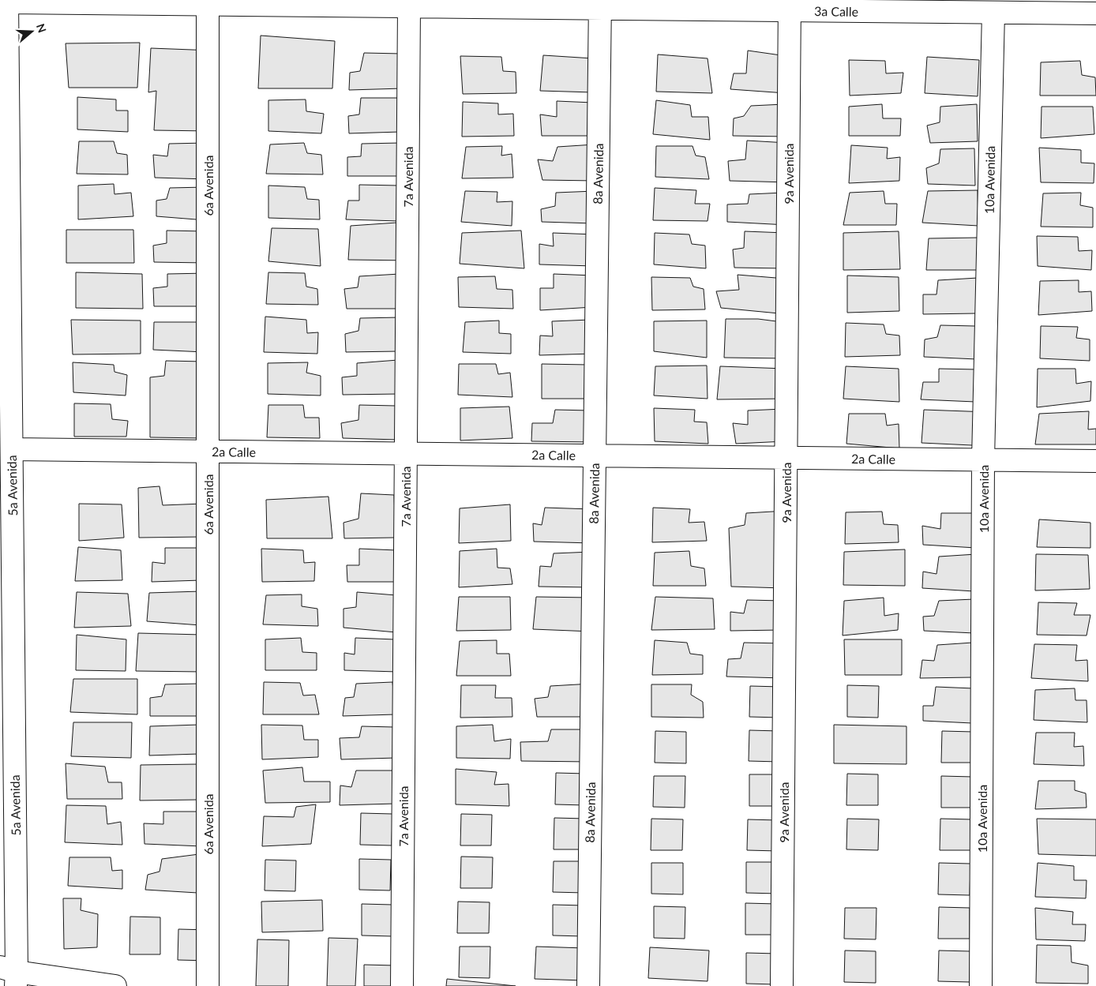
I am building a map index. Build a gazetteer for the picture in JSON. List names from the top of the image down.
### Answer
{
  "streets": {
    "street": [
      "3a Calle",
      "8a Avenida",
      "9a Avenida",
      "7a Avenida",
      "10a Avenida",
      "6a Avenida",
      "2a Calle",
      "5a Avenida"
    ]
  },
  "crossings": [
    ["3a Calle", "8a Avenida"],
    ["3a Calle", "9a Avenida"],
    ["3a Calle", "7a Avenida"],
    ["3a Calle", "10a Avenida"],
    ["3a Calle", "6a Avenida"],
    ["3a Calle", "5a Avenida"],
    ["8a Avenida", "2a Calle"],
    ["9a Avenida", "2a Calle"],
    ["7a Avenida", "2a Calle"],
    ["10a Avenida", "2a Calle"],
    ["6a Avenida", "2a Calle"],
    ["2a Calle", "5a Avenida"]
  ],
  "north": "right"
}
